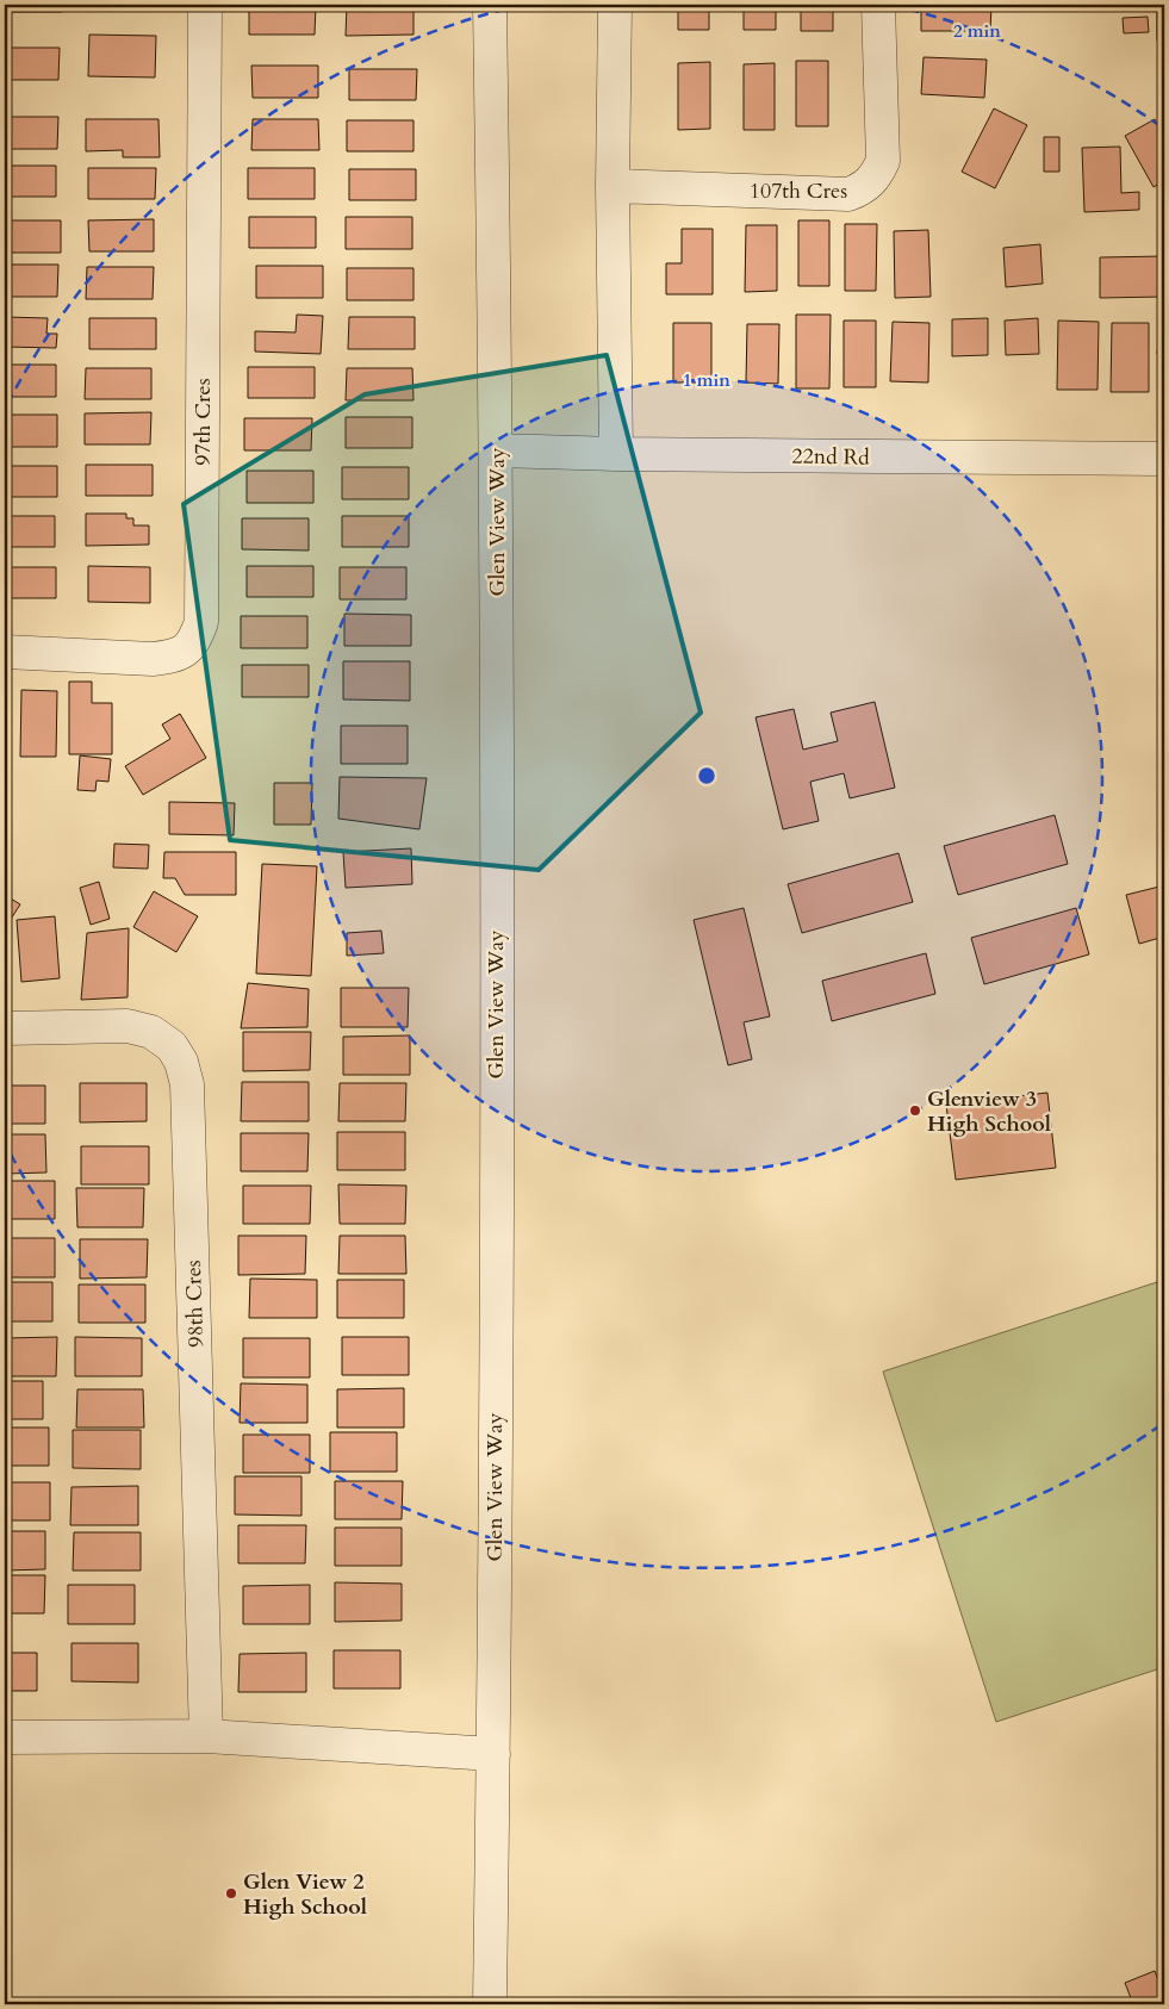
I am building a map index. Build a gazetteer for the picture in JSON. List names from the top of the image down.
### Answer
{
  "streets": {
    "street": [
      "107th Cres",
      "97th Cres",
      "22nd Rd",
      "Glen View Way",
      "98th Cres"
    ]
  },
  "crossings": [
    ["22nd Rd", "Glen View Way"]
  ],
  "places": ["Glenview 3 High School", "Glen View 2 High School"],
  "rings": ["2 min", "1 min"]
}
